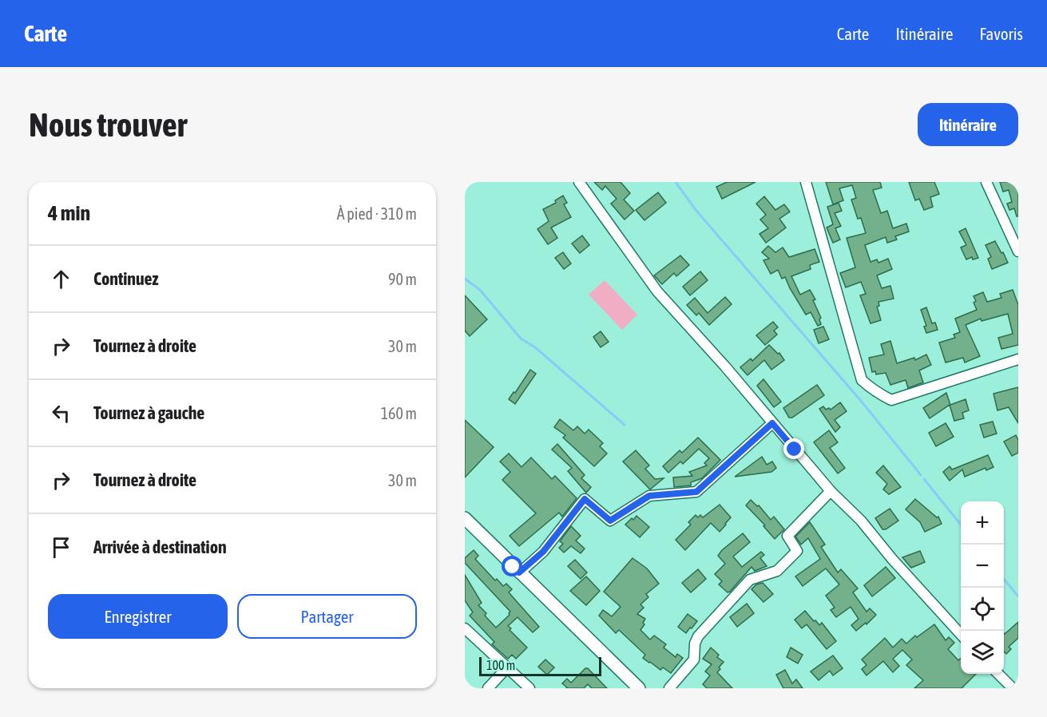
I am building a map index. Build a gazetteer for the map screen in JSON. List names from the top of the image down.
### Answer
{
  "scale_bar": "100 m",
  "page": {
    "header": "Carte",
    "nav": ["Carte", "Itinéraire", "Favoris"],
    "buttons": [
      "Itinéraire",
      ["Enregistrer", "Partager"]
    ],
    "title": "Nous trouver",
    "heading": ["4 min", "À pied · 310 m"],
    "list": [
      ["Continuez", "90 m"],
      ["Tournez à droite", "30 m"],
      ["Tournez à gauche", "160 m"],
      ["Tournez à droite", "30 m"],
      "Arrivée à destination"
    ],
    "map_buttons": ["+", "−"],
    "scale": "100 m"
  }
}
